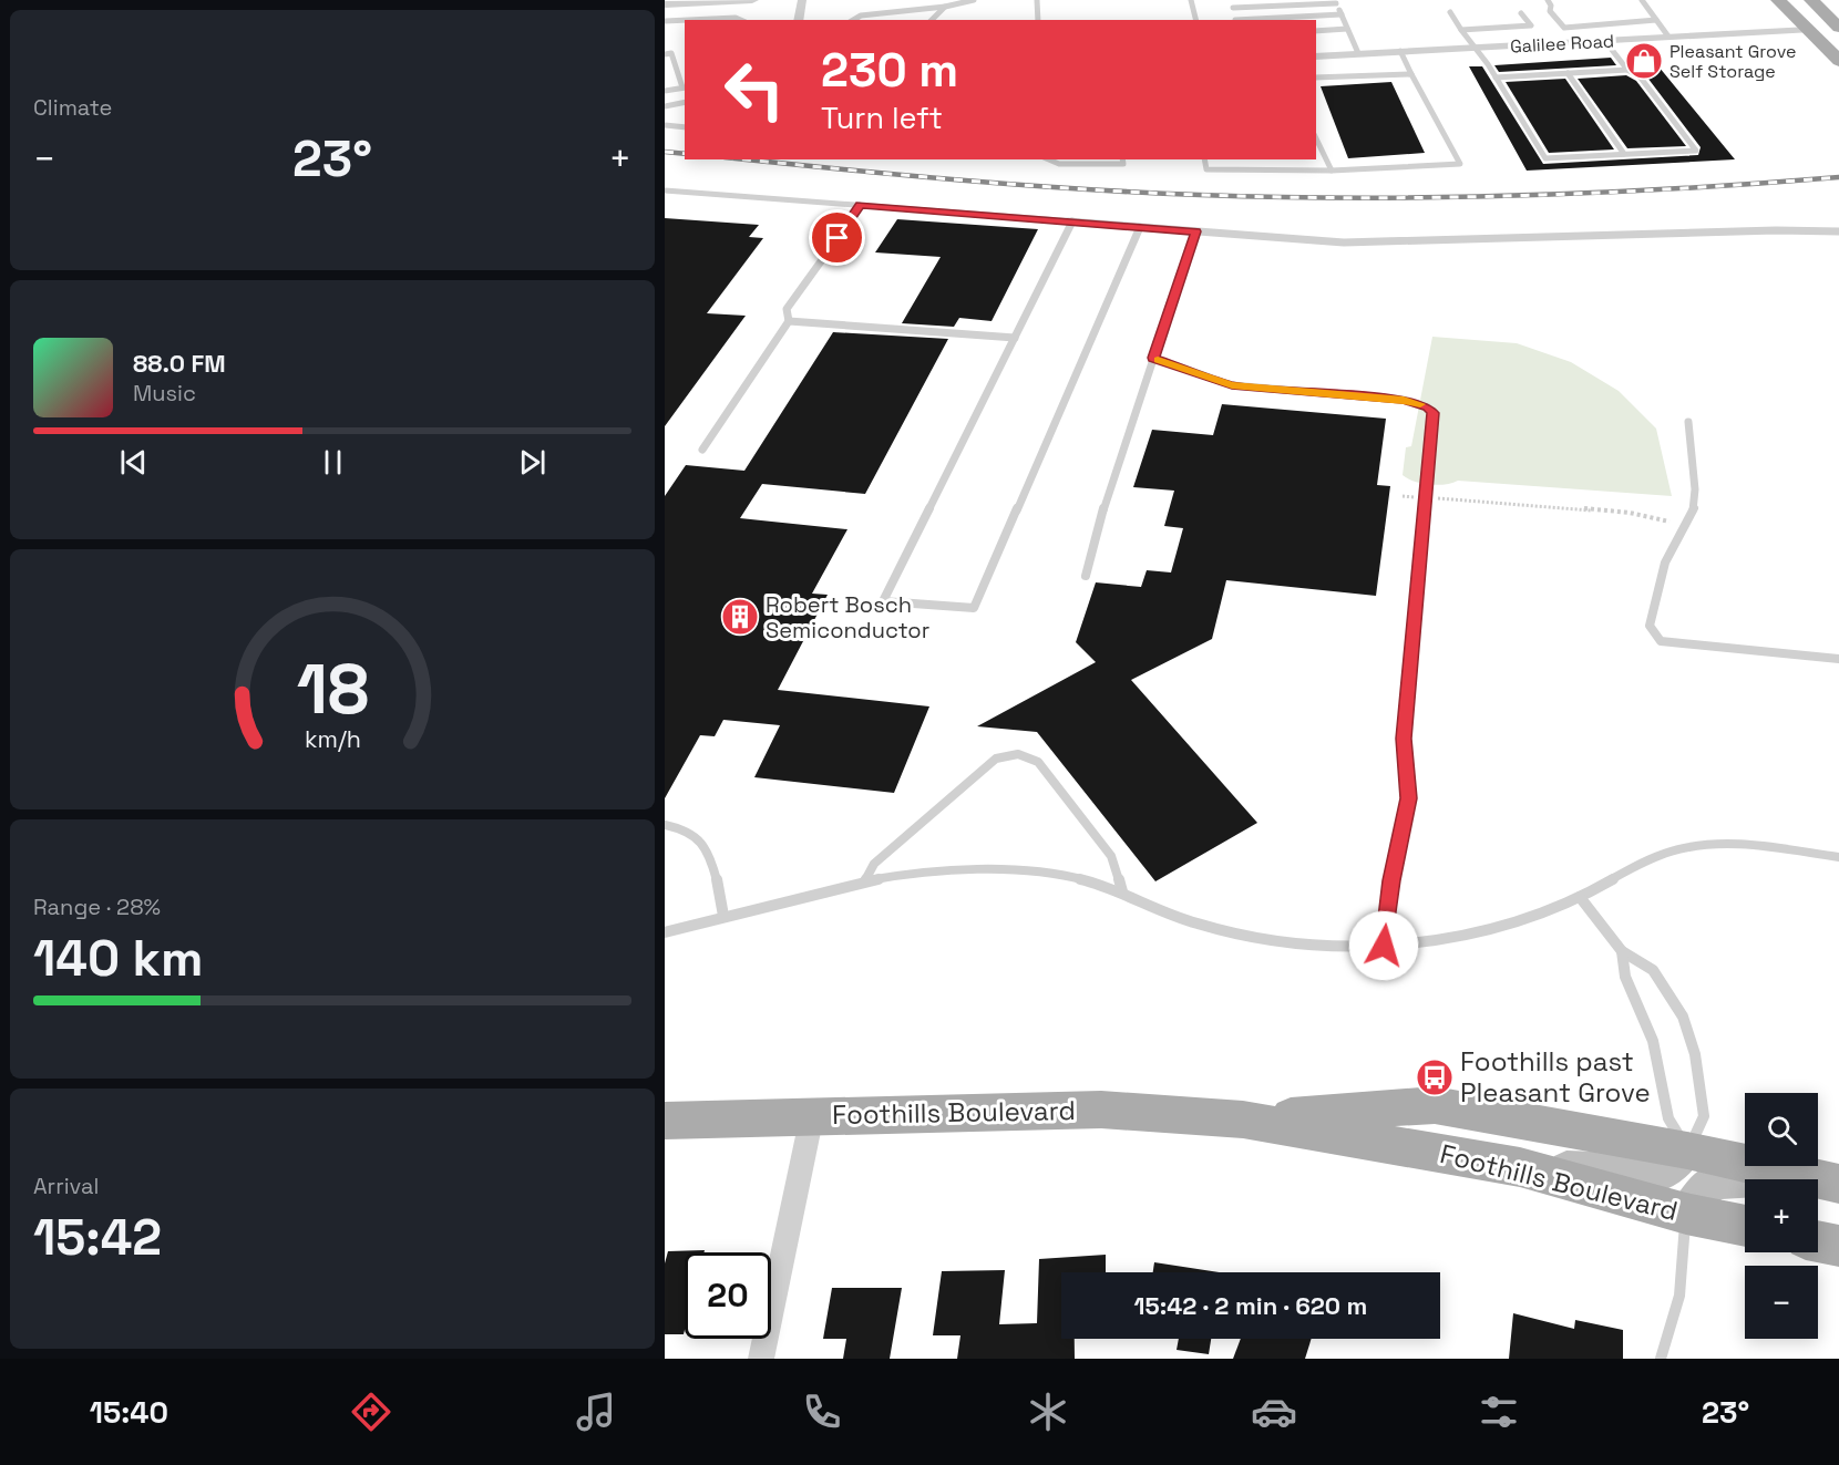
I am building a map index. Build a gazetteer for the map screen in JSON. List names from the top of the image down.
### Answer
{
  "streets": {
    "main road": ["Foothills Boulevard"],
    "street": ["Galilee Road"]
  },
  "places": {
    "shop": ["Pleasant Grove Self Storage"],
    "building": ["Robert Bosch Semiconductor"],
    "bus stop": ["Foothills past Pleasant Grove"]
  },
  "page": {
    "tile": [
      "Climate",
      ["Range · 28%", "140 km"],
      ["Arrival", "15:42"]
    ],
    "turn": ["230 m", "Turn left"],
    "heat": ["−", "23°", "+"],
    "song": ["88.0 FM", "Music"],
    "map_buttons": ["+", "−"],
    "limit": "20",
    "trip": "15:42 · 2 min · 620 m",
    "tabs": ["15:40", "23°"],
    "gauge": ["18", "km/h"]
  }
}
